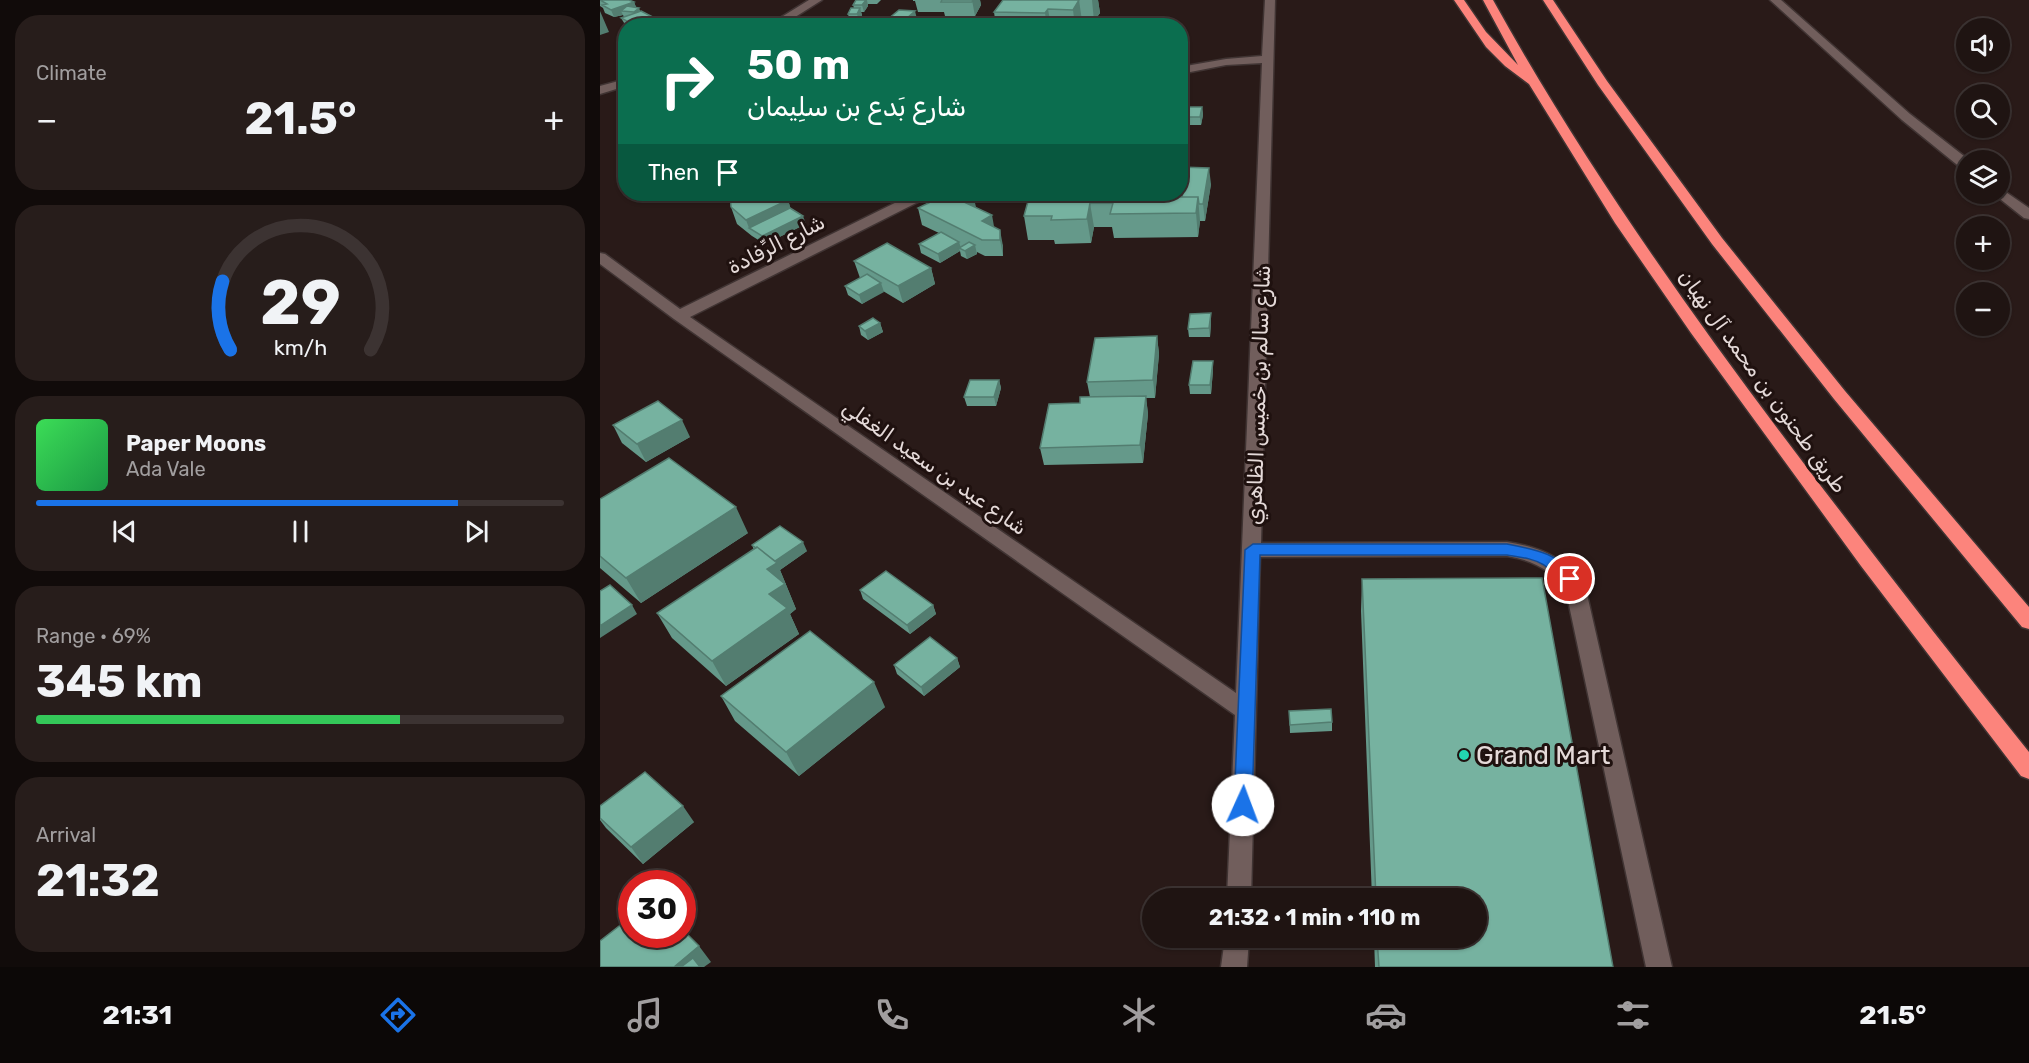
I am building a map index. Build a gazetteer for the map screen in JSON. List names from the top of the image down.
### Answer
{
  "streets": {
    "highway": ["طريق طحنون بن محمد آل نهيان"],
    "street": ["شارع الرِّفادة", "شارع سالم بن خميس الظاهري", "شارع عيد بن سعيد الغفلي"]
  },
  "crossings": [
    ["شارع الرِّفادة", "شارع عيد بن سعيد الغفلي"],
    ["شارع سالم بن خميس الظاهري", "شارع عيد بن سعيد الغفلي"]
  ],
  "places": ["Grand Mart"],
  "page": {
    "tile": [
      "Climate",
      ["Range · 69%", "345 km"],
      ["Arrival", "21:32"]
    ],
    "map_buttons": ["+", "−"],
    "turn": ["50 m", "شارع بَدع بن سلِيمان"],
    "heat": ["−", "21.5°", "+"],
    "then": "Then",
    "song": ["Paper Moons", "Ada Vale"],
    "limit": "30",
    "trip": "21:32 · 1 min · 110 m",
    "tabs": ["21:31", "21.5°"],
    "gauge": ["29", "km/h"]
  }
}
